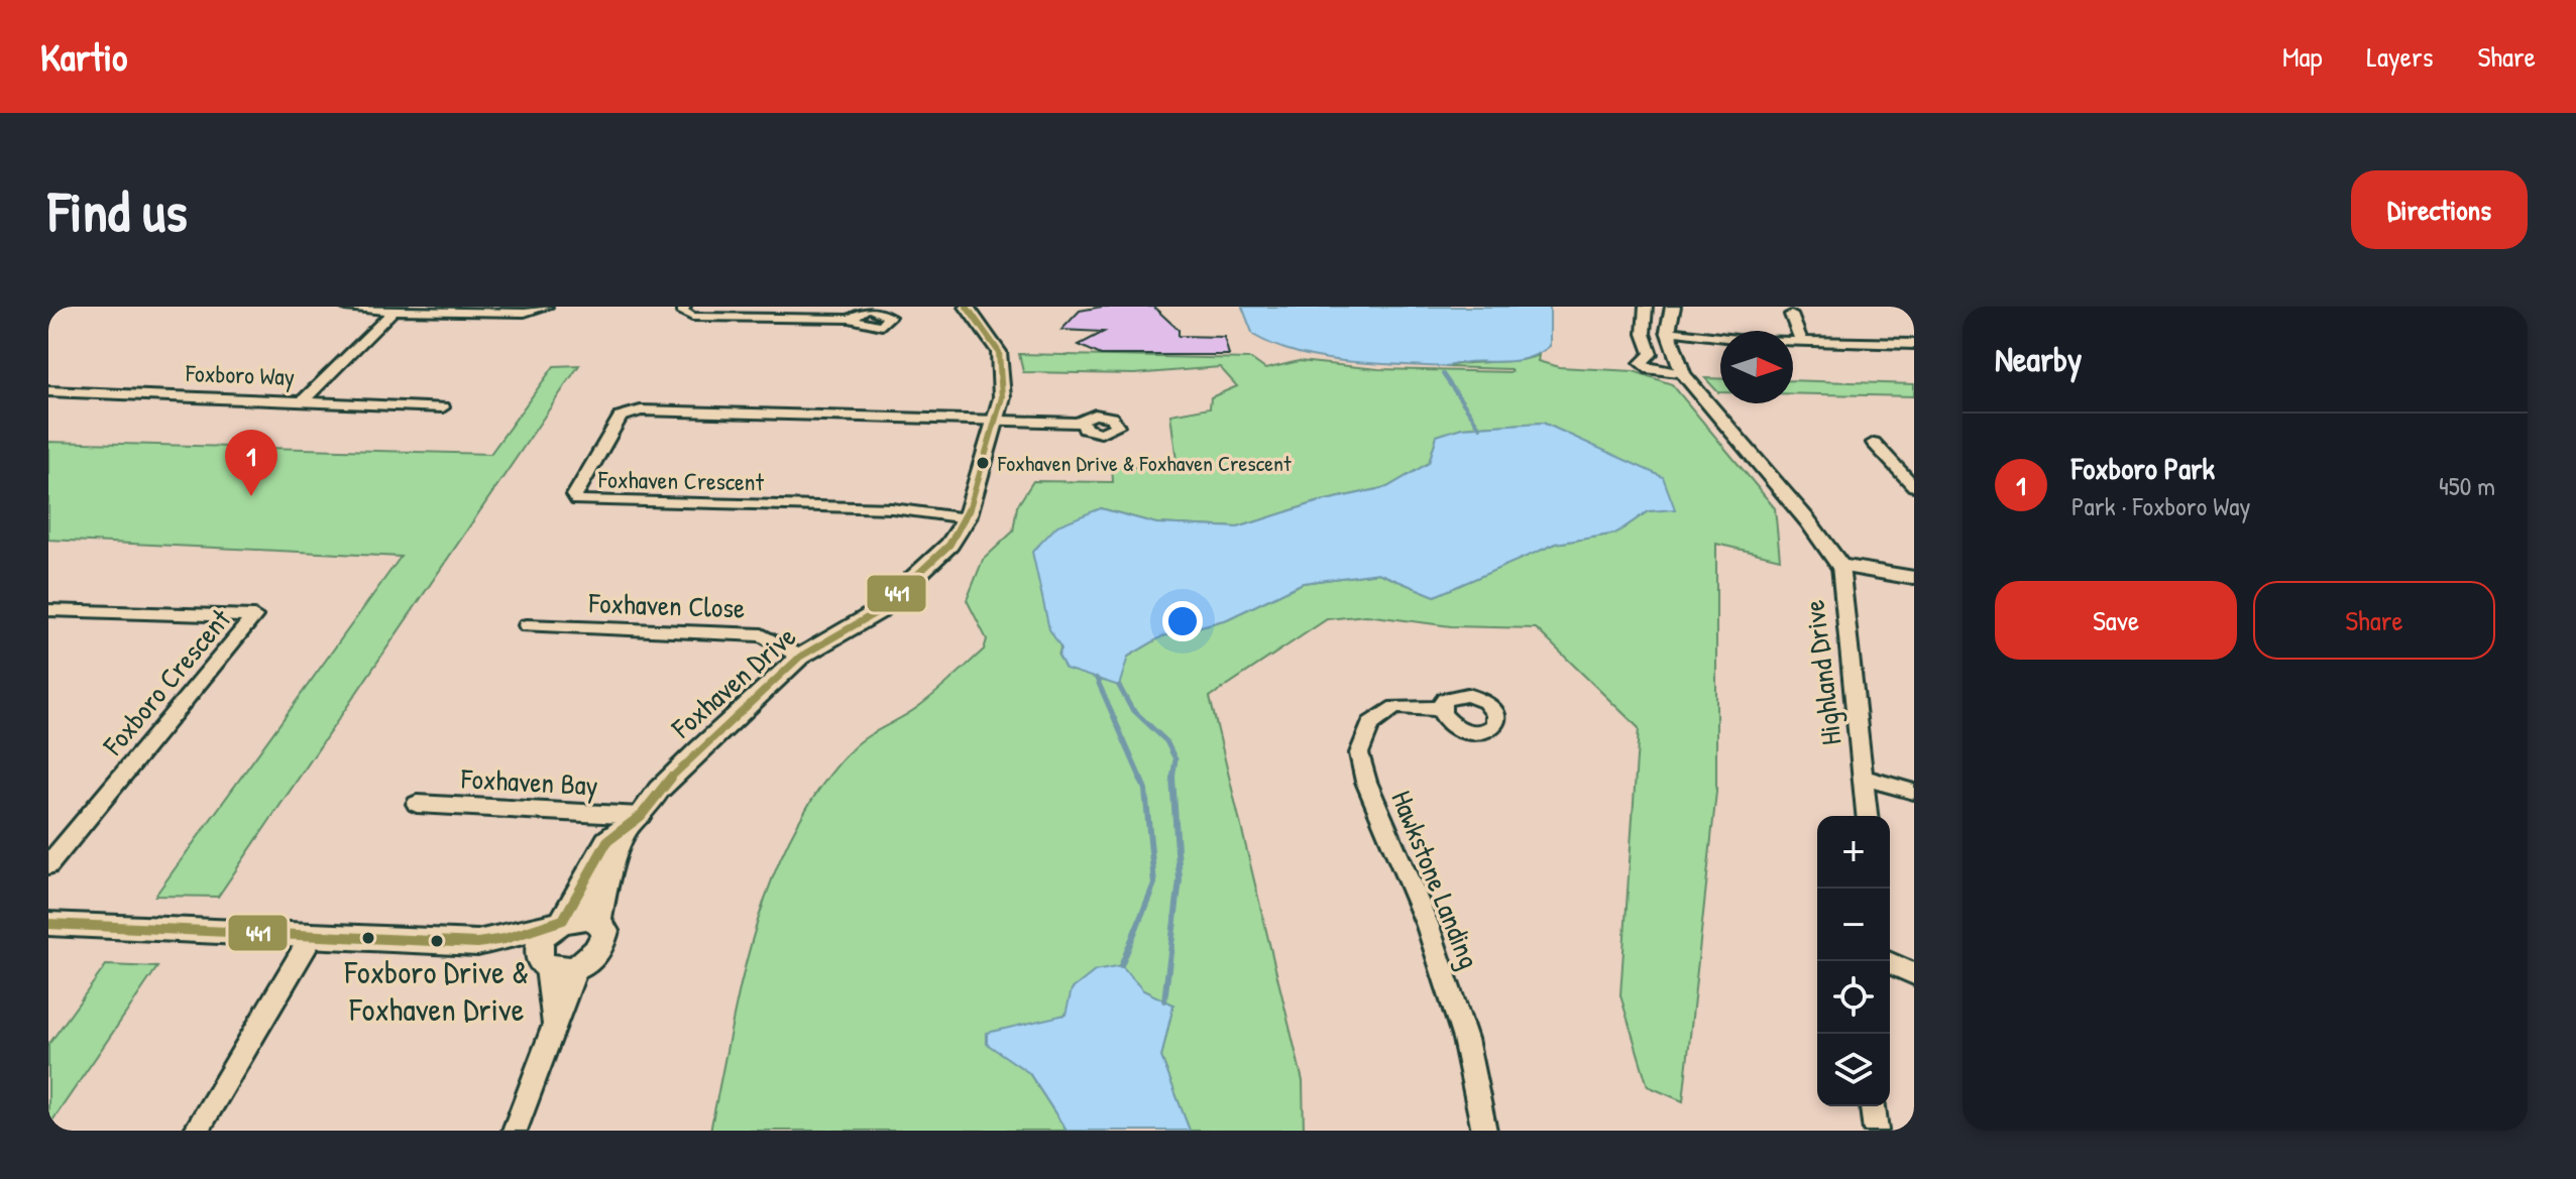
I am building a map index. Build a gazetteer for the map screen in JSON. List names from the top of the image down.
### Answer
{
  "streets": {
    "street": [
      "Foxboro Way",
      "Foxhaven Crescent",
      "Foxhaven Close",
      "Highland Drive",
      "Foxboro Crescent",
      "Foxhaven Drive",
      "Foxhaven Bay",
      "Hawkstone Landing"
    ]
  },
  "crossings": [
    ["Foxhaven Crescent", "Foxhaven Drive"],
    ["Foxhaven Close", "Foxhaven Drive"],
    ["Foxhaven Drive", "Foxhaven Bay"]
  ],
  "places": ["Foxhaven Drive & Foxhaven Crescent", "Foxboro Drive & Foxhaven Drive"],
  "lines": ["transit line 441"],
  "north": "right",
  "page": {
    "header": "Kartio",
    "nav": ["Map", "Layers", "Share"],
    "buttons": [
      "Directions",
      ["Save", "Share"]
    ],
    "title": "Find us",
    "heading": "Nearby",
    "list": [
      {
        "mark": "1",
        "name": "Foxboro Park",
        "note": "Park · Foxboro Way",
        "value": "450 m"
      }
    ],
    "pins": "1",
    "map_buttons": ["+", "−"]
  }
}
